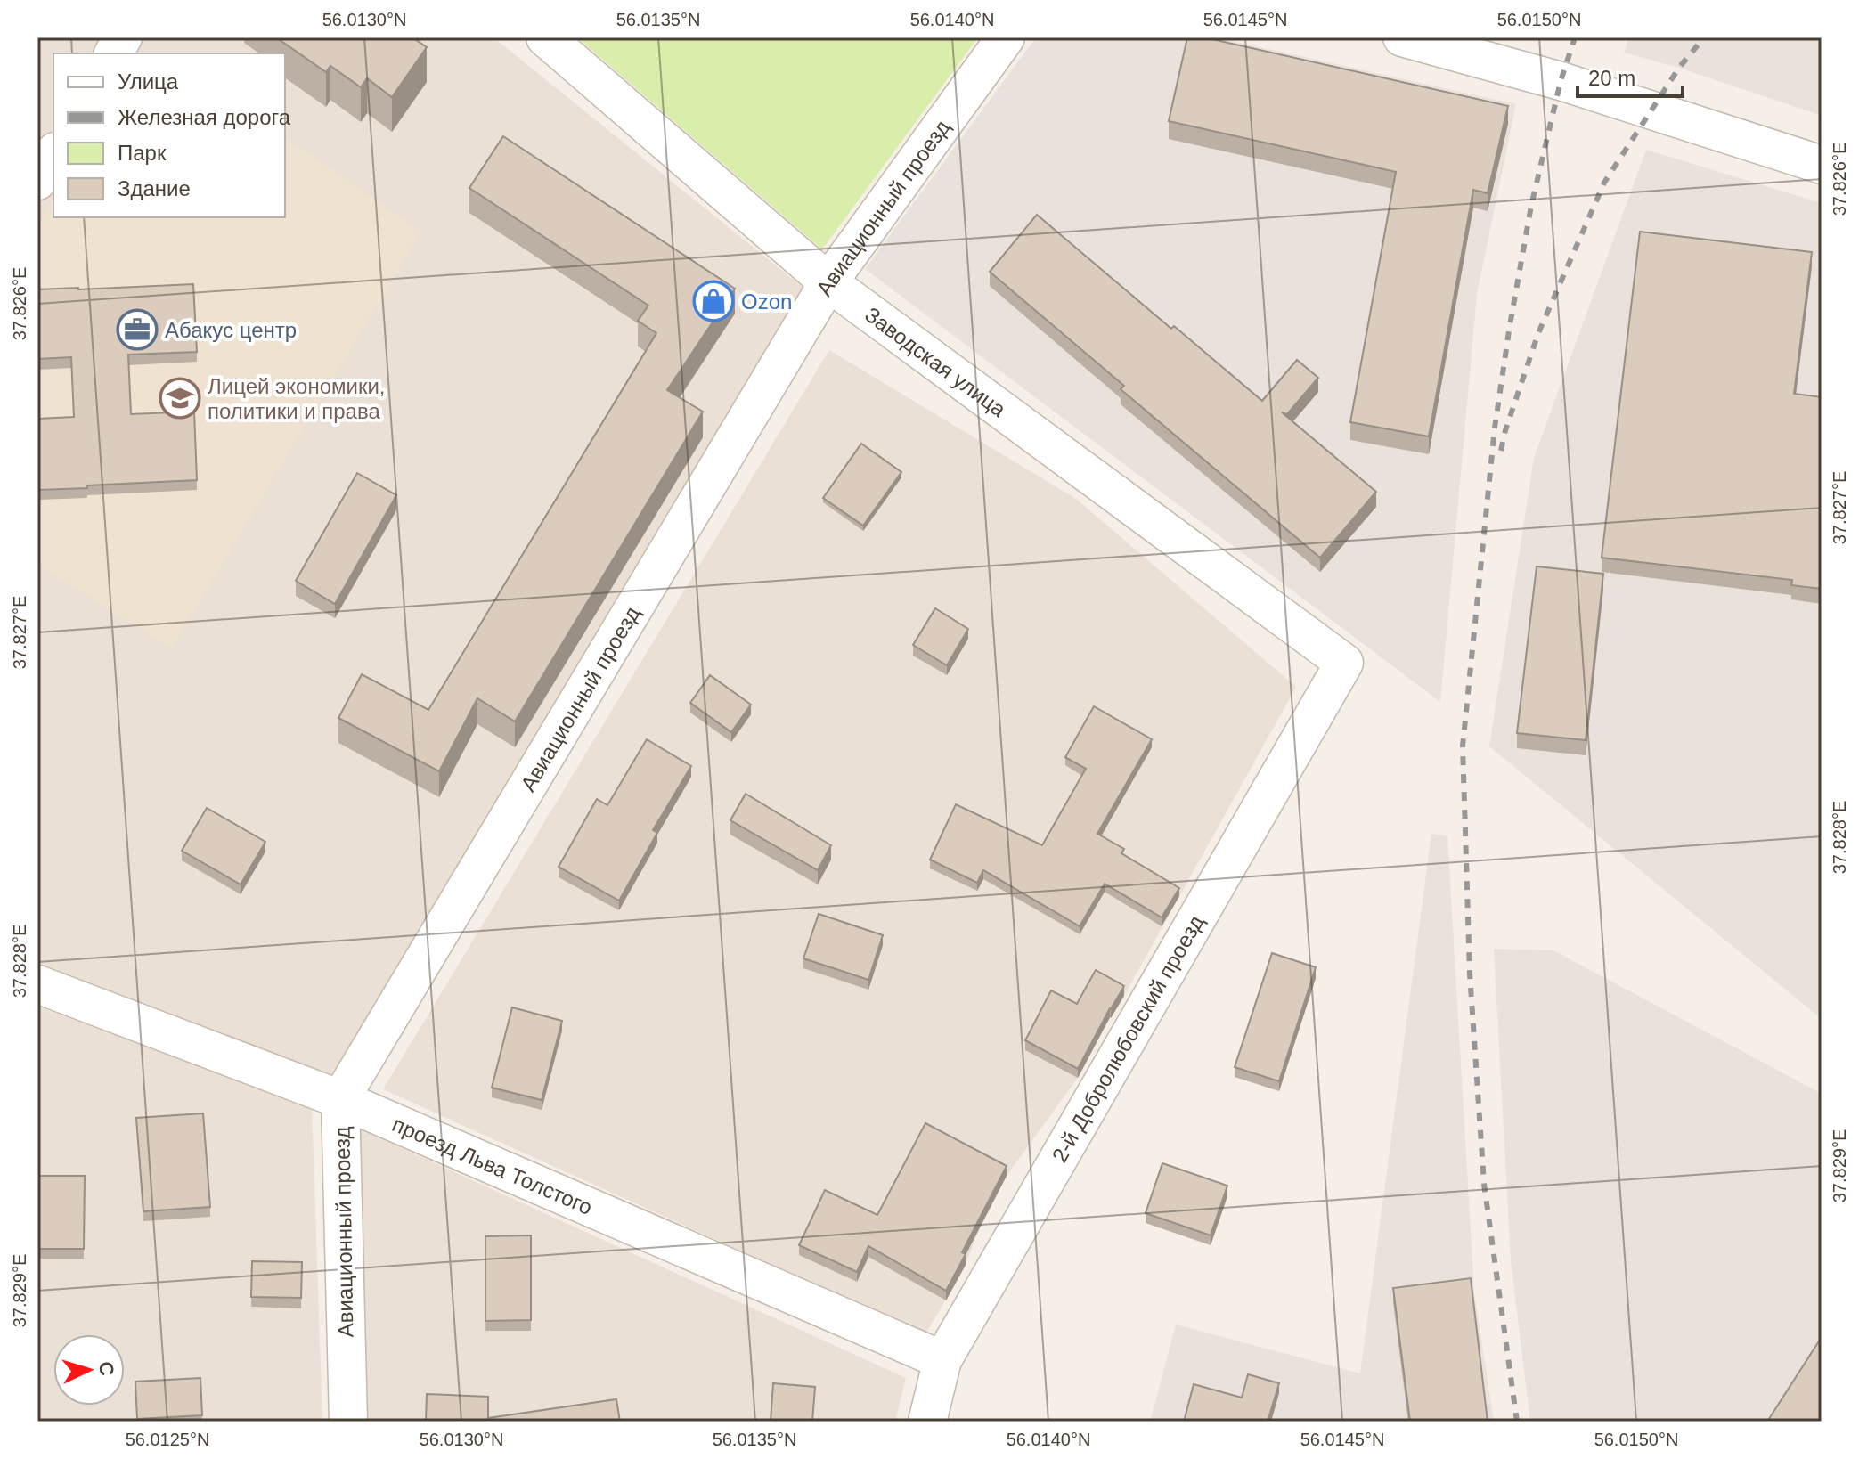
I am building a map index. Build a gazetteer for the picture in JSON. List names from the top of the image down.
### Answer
{
  "streets": {
    "street": [
      "Авиационный проезд",
      "Заводская улица",
      "2-й Добролюбовский проезд",
      "проезд Льва Толстого"
    ]
  },
  "crossings": [
    ["Авиационный проезд", "Заводская улица"],
    ["Авиационный проезд", "проезд Льва Толстого"],
    ["Заводская улица", "2-й Добролюбовский проезд"],
    ["2-й Добролюбовский проезд", "проезд Льва Толстого"]
  ],
  "places": {
    "shop": ["Ozon"],
    "office": ["Абакус центр"],
    "school or university": ["Лицей экономики, политики и права"]
  },
  "legend": [
    "Улица",
    "Железная дорога",
    "Парк",
    "Здание"
  ],
  "scale_bar": "20 m",
  "north": "right",
  "coordinates": [
    "56.0130°N",
    "56.0135°N",
    "56.0140°N",
    "56.0145°N",
    "56.0150°N",
    "37.826°E",
    "37.827°E",
    "37.828°E",
    "37.829°E",
    "56.0125°N"
  ]
}
